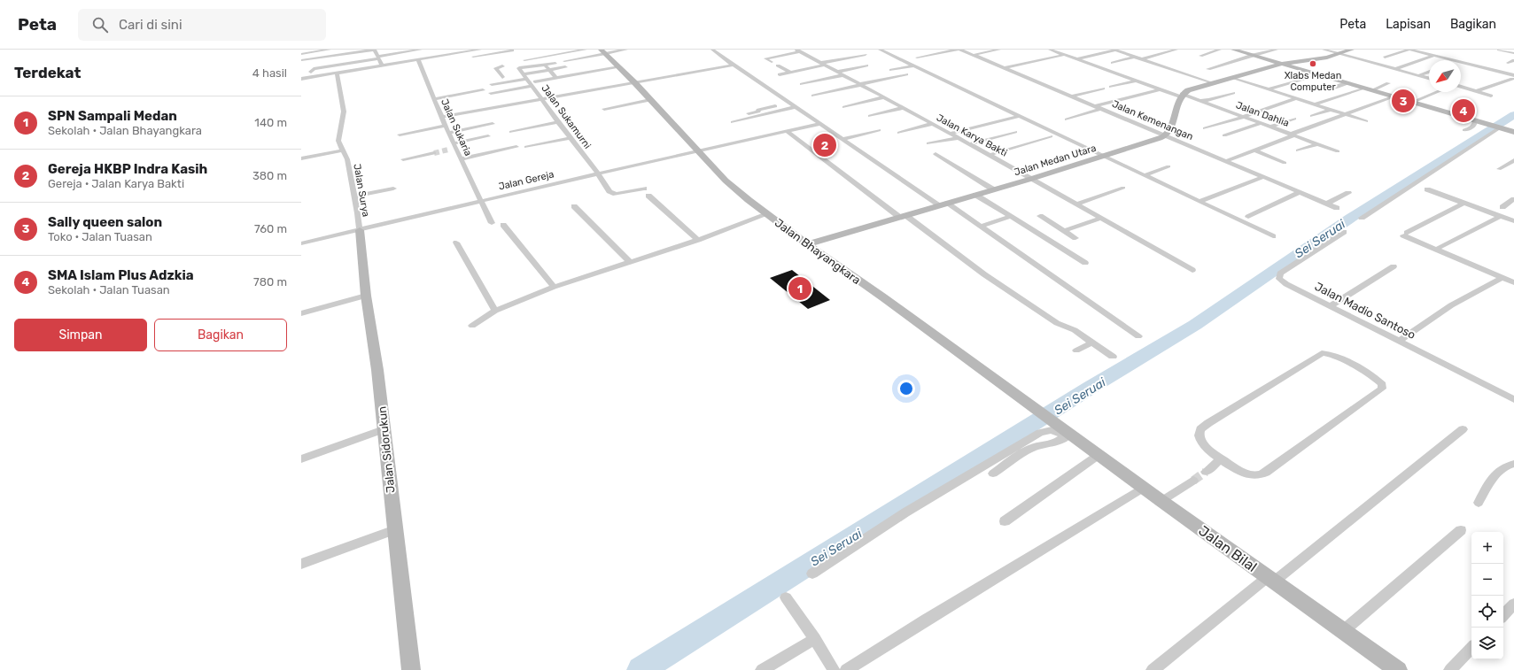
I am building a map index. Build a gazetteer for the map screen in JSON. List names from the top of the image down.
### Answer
{
  "streets": {
    "street": [
      "Jalan Dahlia",
      "Jalan Sukamurni",
      "Jalan Kemenangan",
      "Jalan Sukaria",
      "Jalan Karya Bakti",
      "Jalan Medan Utara",
      "Jalan Gereja",
      "Jalan Surya",
      "Jalan Bhayangkara",
      "Jalan Madio Santoso",
      "Jalan Sidorukun",
      "Jalan Bilal"
    ]
  },
  "crossings": [
    ["Jalan Sukamurni", "Jalan Gereja"],
    ["Jalan Kemenangan", "Jalan Medan Utara"],
    ["Jalan Sukaria", "Jalan Gereja"],
    ["Jalan Karya Bakti", "Jalan Medan Utara"],
    ["Jalan Medan Utara", "Jalan Bhayangkara"],
    ["Jalan Gereja", "Jalan Surya"],
    ["Jalan Gereja", "Jalan Bhayangkara"],
    ["Jalan Gereja", "Jalan Sidorukun"],
    ["Jalan Surya", "Jalan Sidorukun"],
    ["Jalan Bhayangkara", "Jalan Bilal"]
  ],
  "water": ["Sei Seruai"],
  "places": ["Xlabs Medan Computer"],
  "north": "bottom left",
  "page": {
    "header": "Peta",
    "search": "Cari di sini",
    "nav": ["Peta", "Lapisan", "Bagikan"],
    "heading": ["Terdekat", "4 hasil"],
    "pins": [
      "3",
      "4",
      "2",
      "1"
    ],
    "list": [
      {
        "mark": "1",
        "name": "SPN Sampali Medan",
        "note": "Sekolah · Jalan Bhayangkara",
        "value": "140 m"
      },
      {
        "mark": "2",
        "name": "Gereja HKBP Indra Kasih",
        "note": "Gereja · Jalan Karya Bakti",
        "value": "380 m"
      },
      {
        "mark": "3",
        "name": "Sally queen salon",
        "note": "Toko · Jalan Tuasan",
        "value": "760 m"
      },
      {
        "mark": "4",
        "name": "SMA Islam Plus Adzkia",
        "note": "Sekolah · Jalan Tuasan",
        "value": "780 m"
      }
    ],
    "buttons": ["Simpan", "Bagikan"],
    "map_buttons": ["+", "−"]
  }
}
